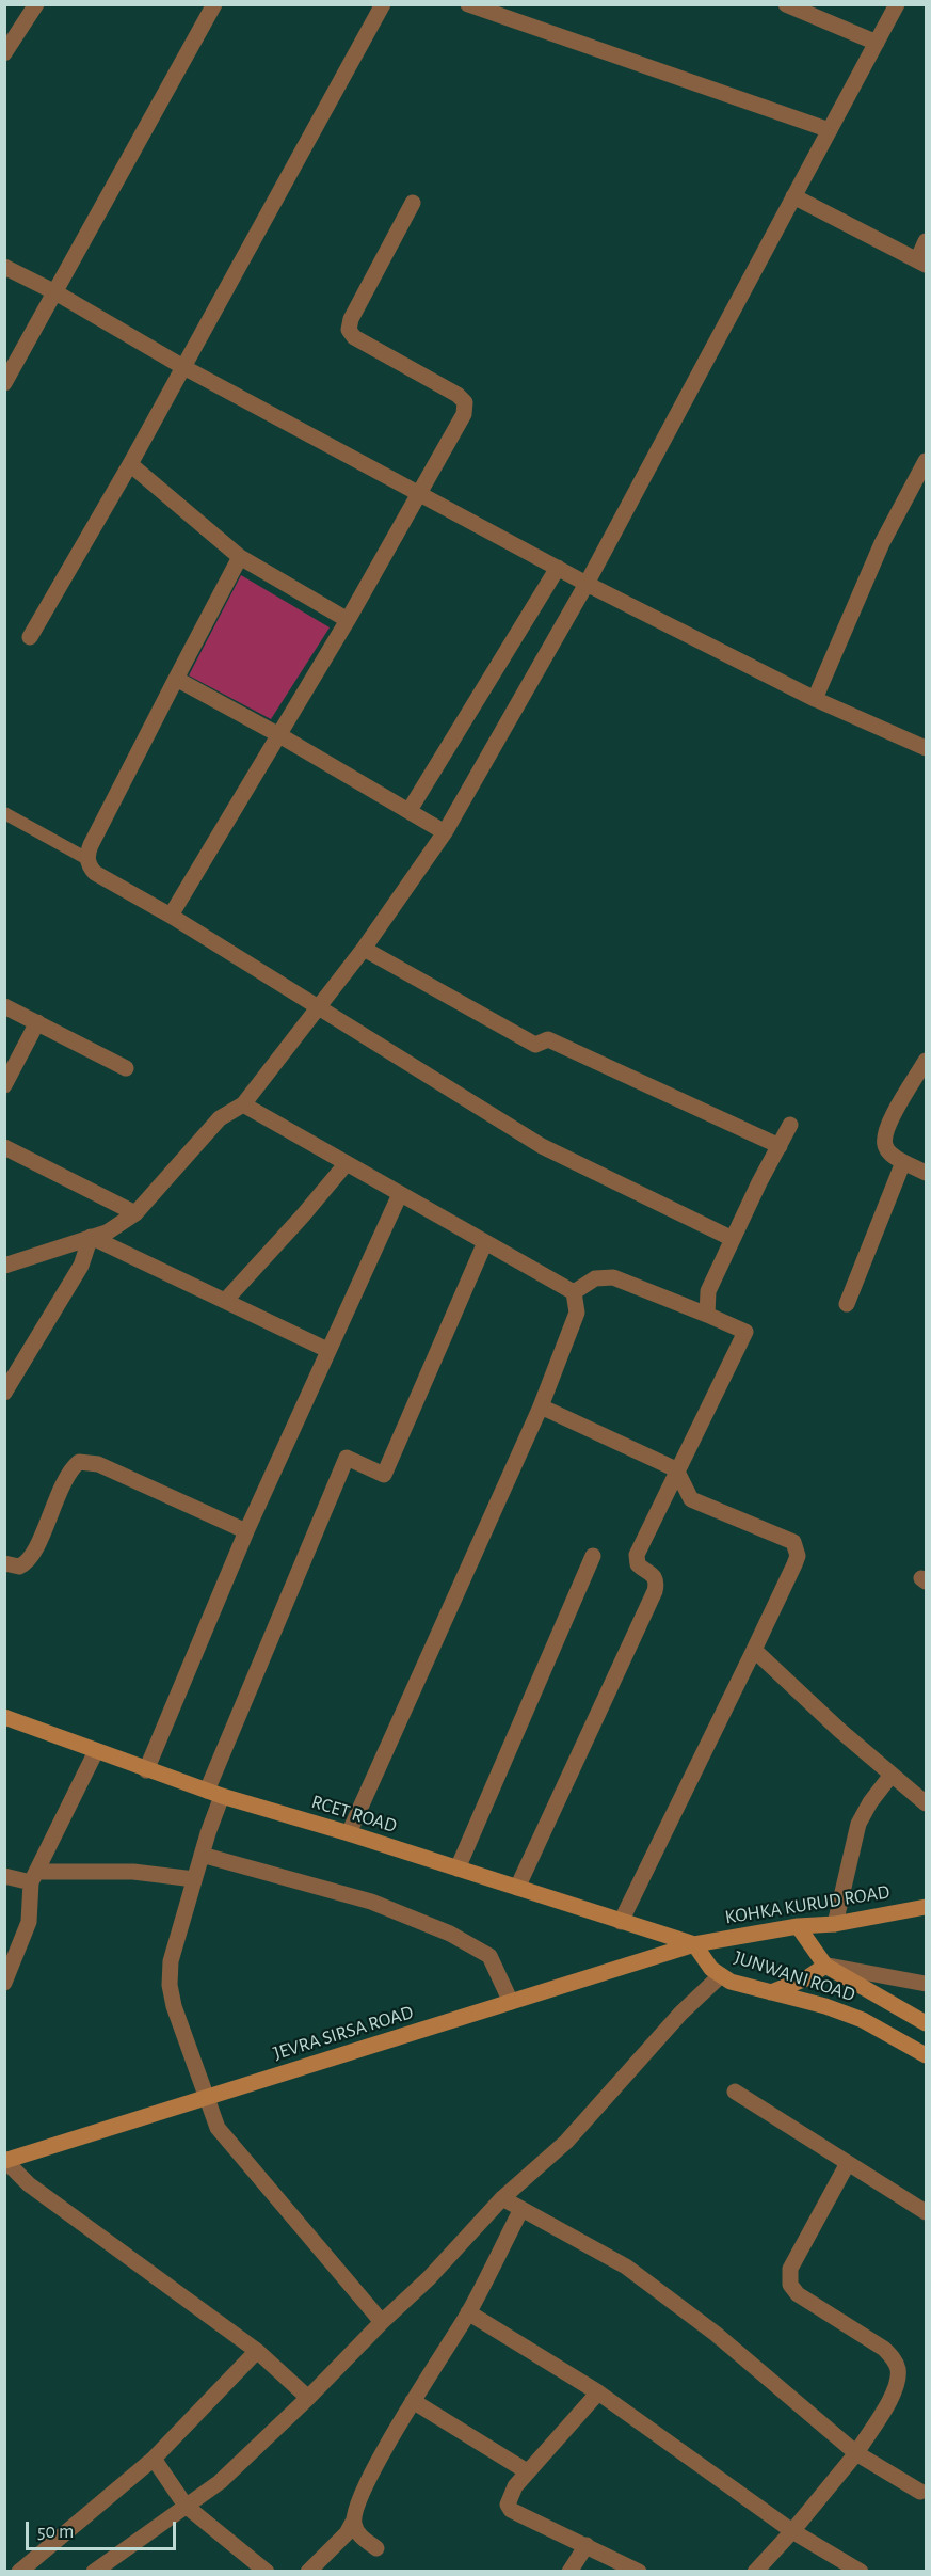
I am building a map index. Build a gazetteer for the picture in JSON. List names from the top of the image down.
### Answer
{
  "streets": {
    "main road": [
      "RCET ROAD",
      "KOHKA KURUD ROAD",
      "JUNWANI ROAD",
      "JEVRA SIRSA ROAD"
    ]
  },
  "crossings": [
    ["RCET ROAD", "KOHKA KURUD ROAD"],
    ["RCET ROAD", "JUNWANI ROAD"],
    ["RCET ROAD", "JEVRA SIRSA ROAD"],
    ["KOHKA KURUD ROAD", "JUNWANI ROAD"],
    ["KOHKA KURUD ROAD", "JEVRA SIRSA ROAD"],
    ["JUNWANI ROAD", "JEVRA SIRSA ROAD"]
  ],
  "scale_bar": "50 m"
}
